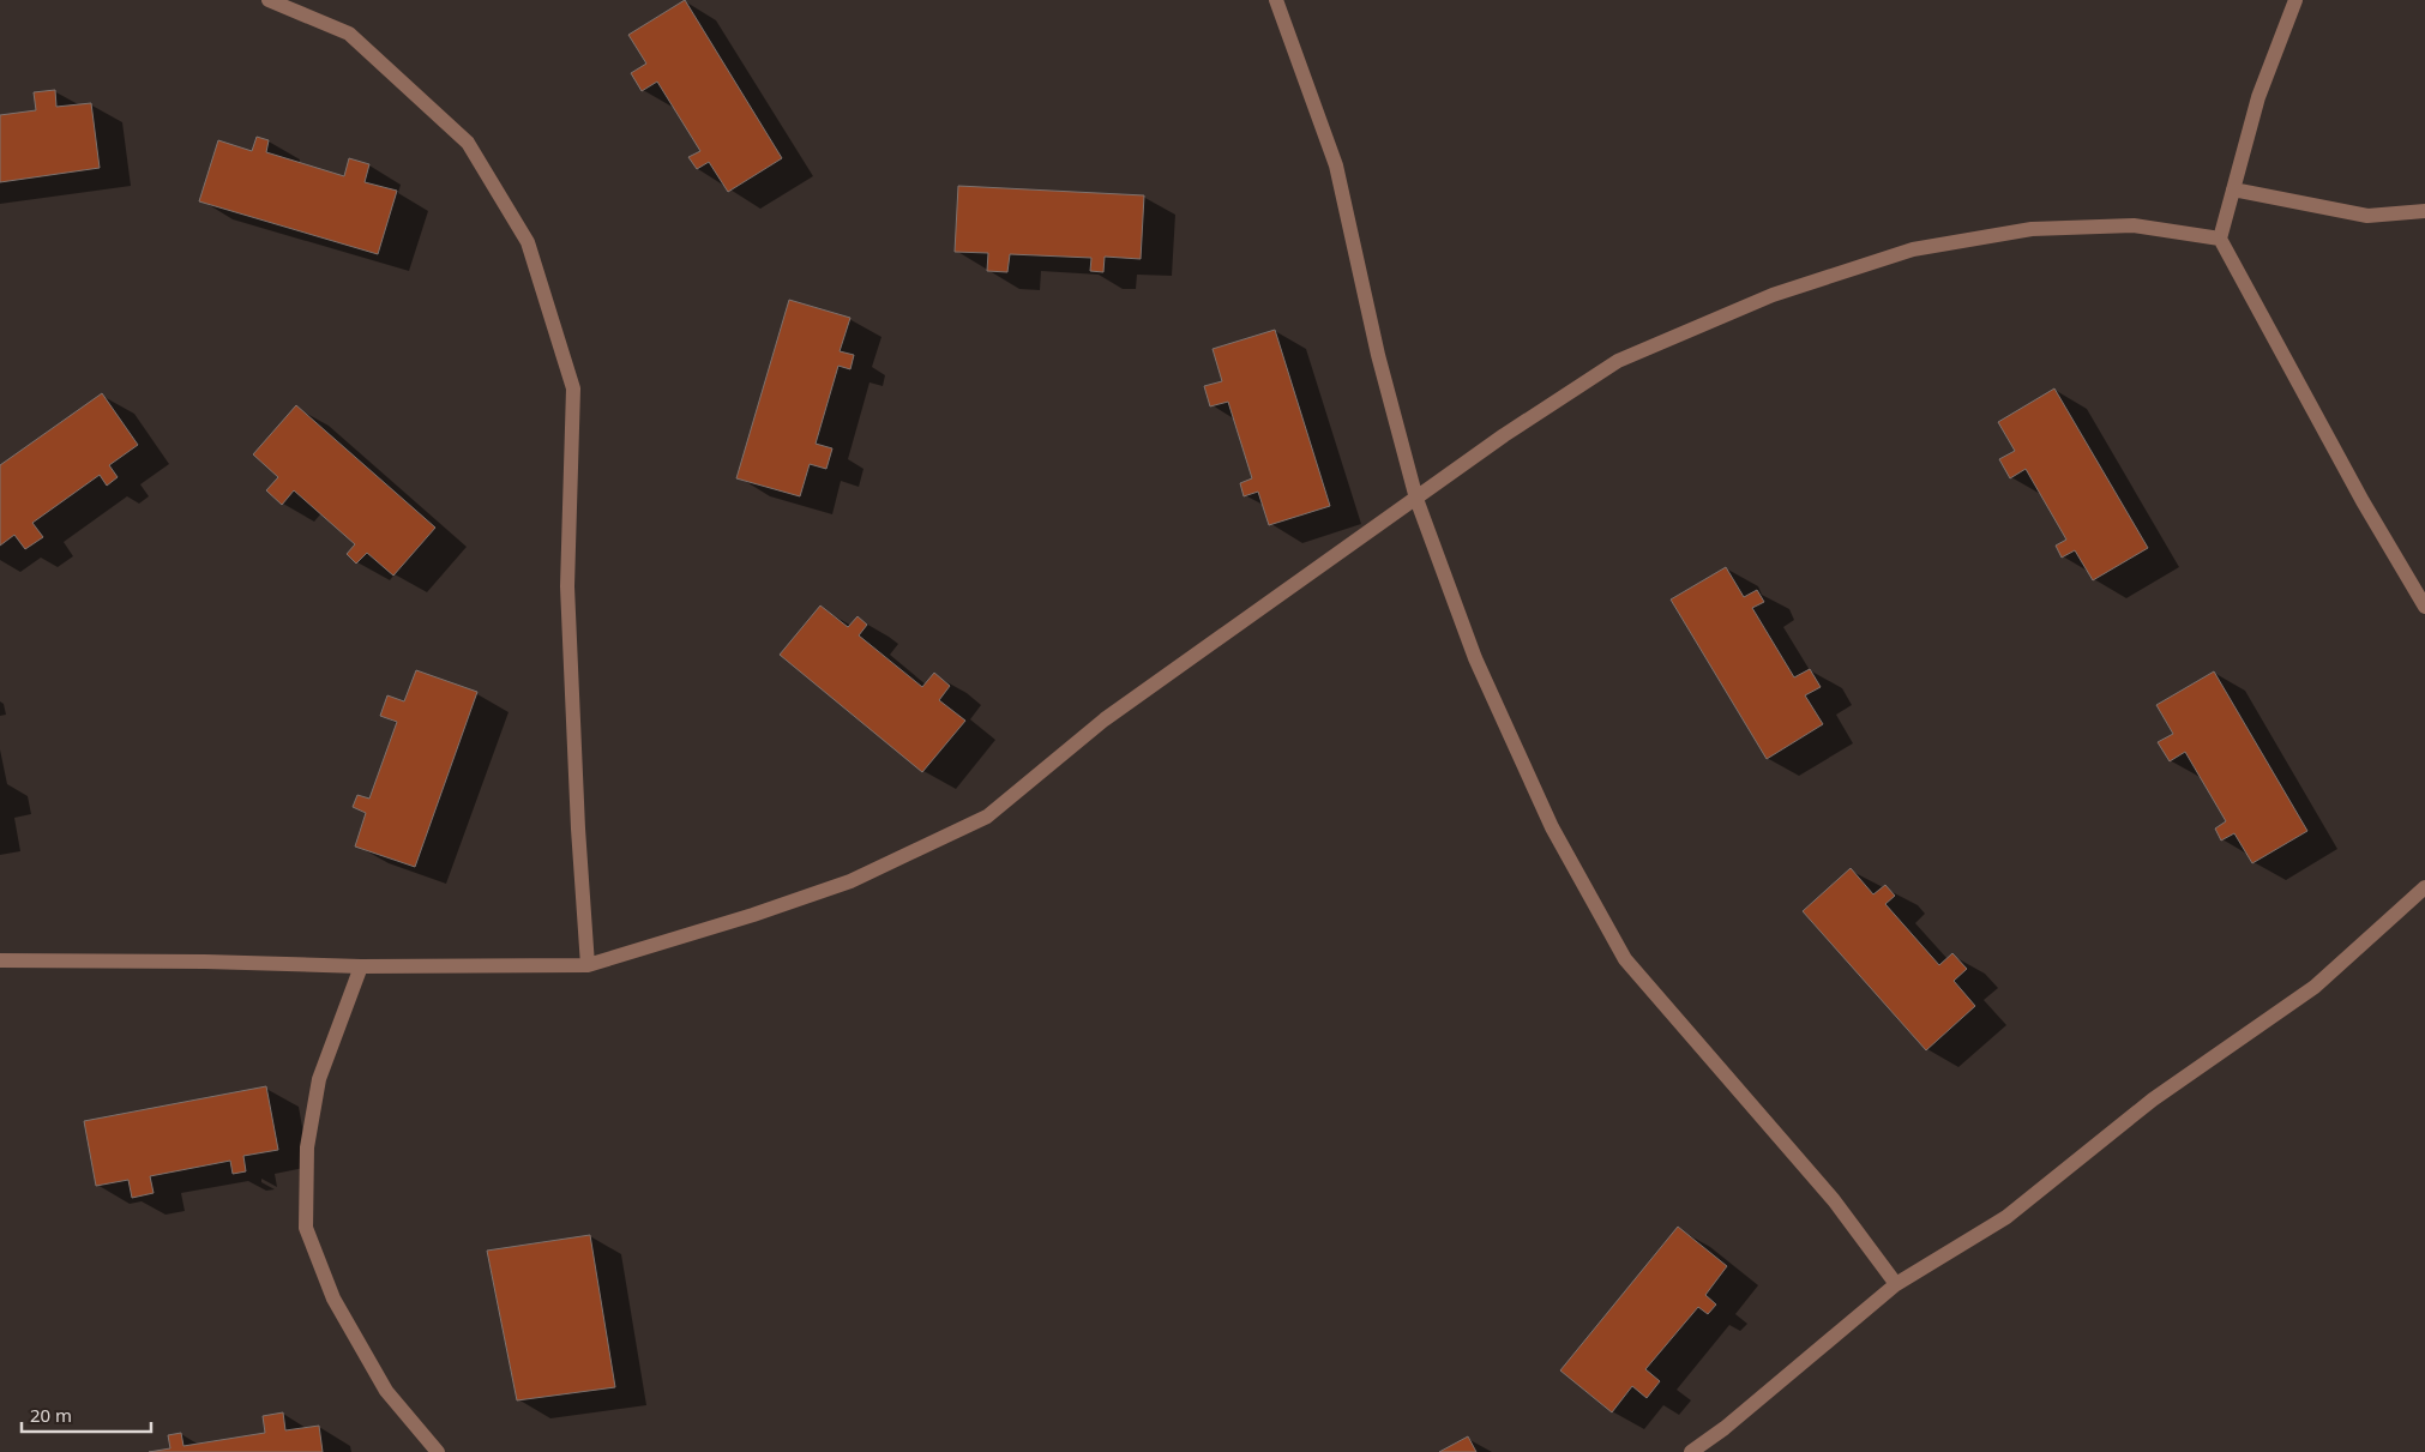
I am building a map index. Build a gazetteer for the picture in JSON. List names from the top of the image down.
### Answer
{
  "scale_bar": "20 m"
}
